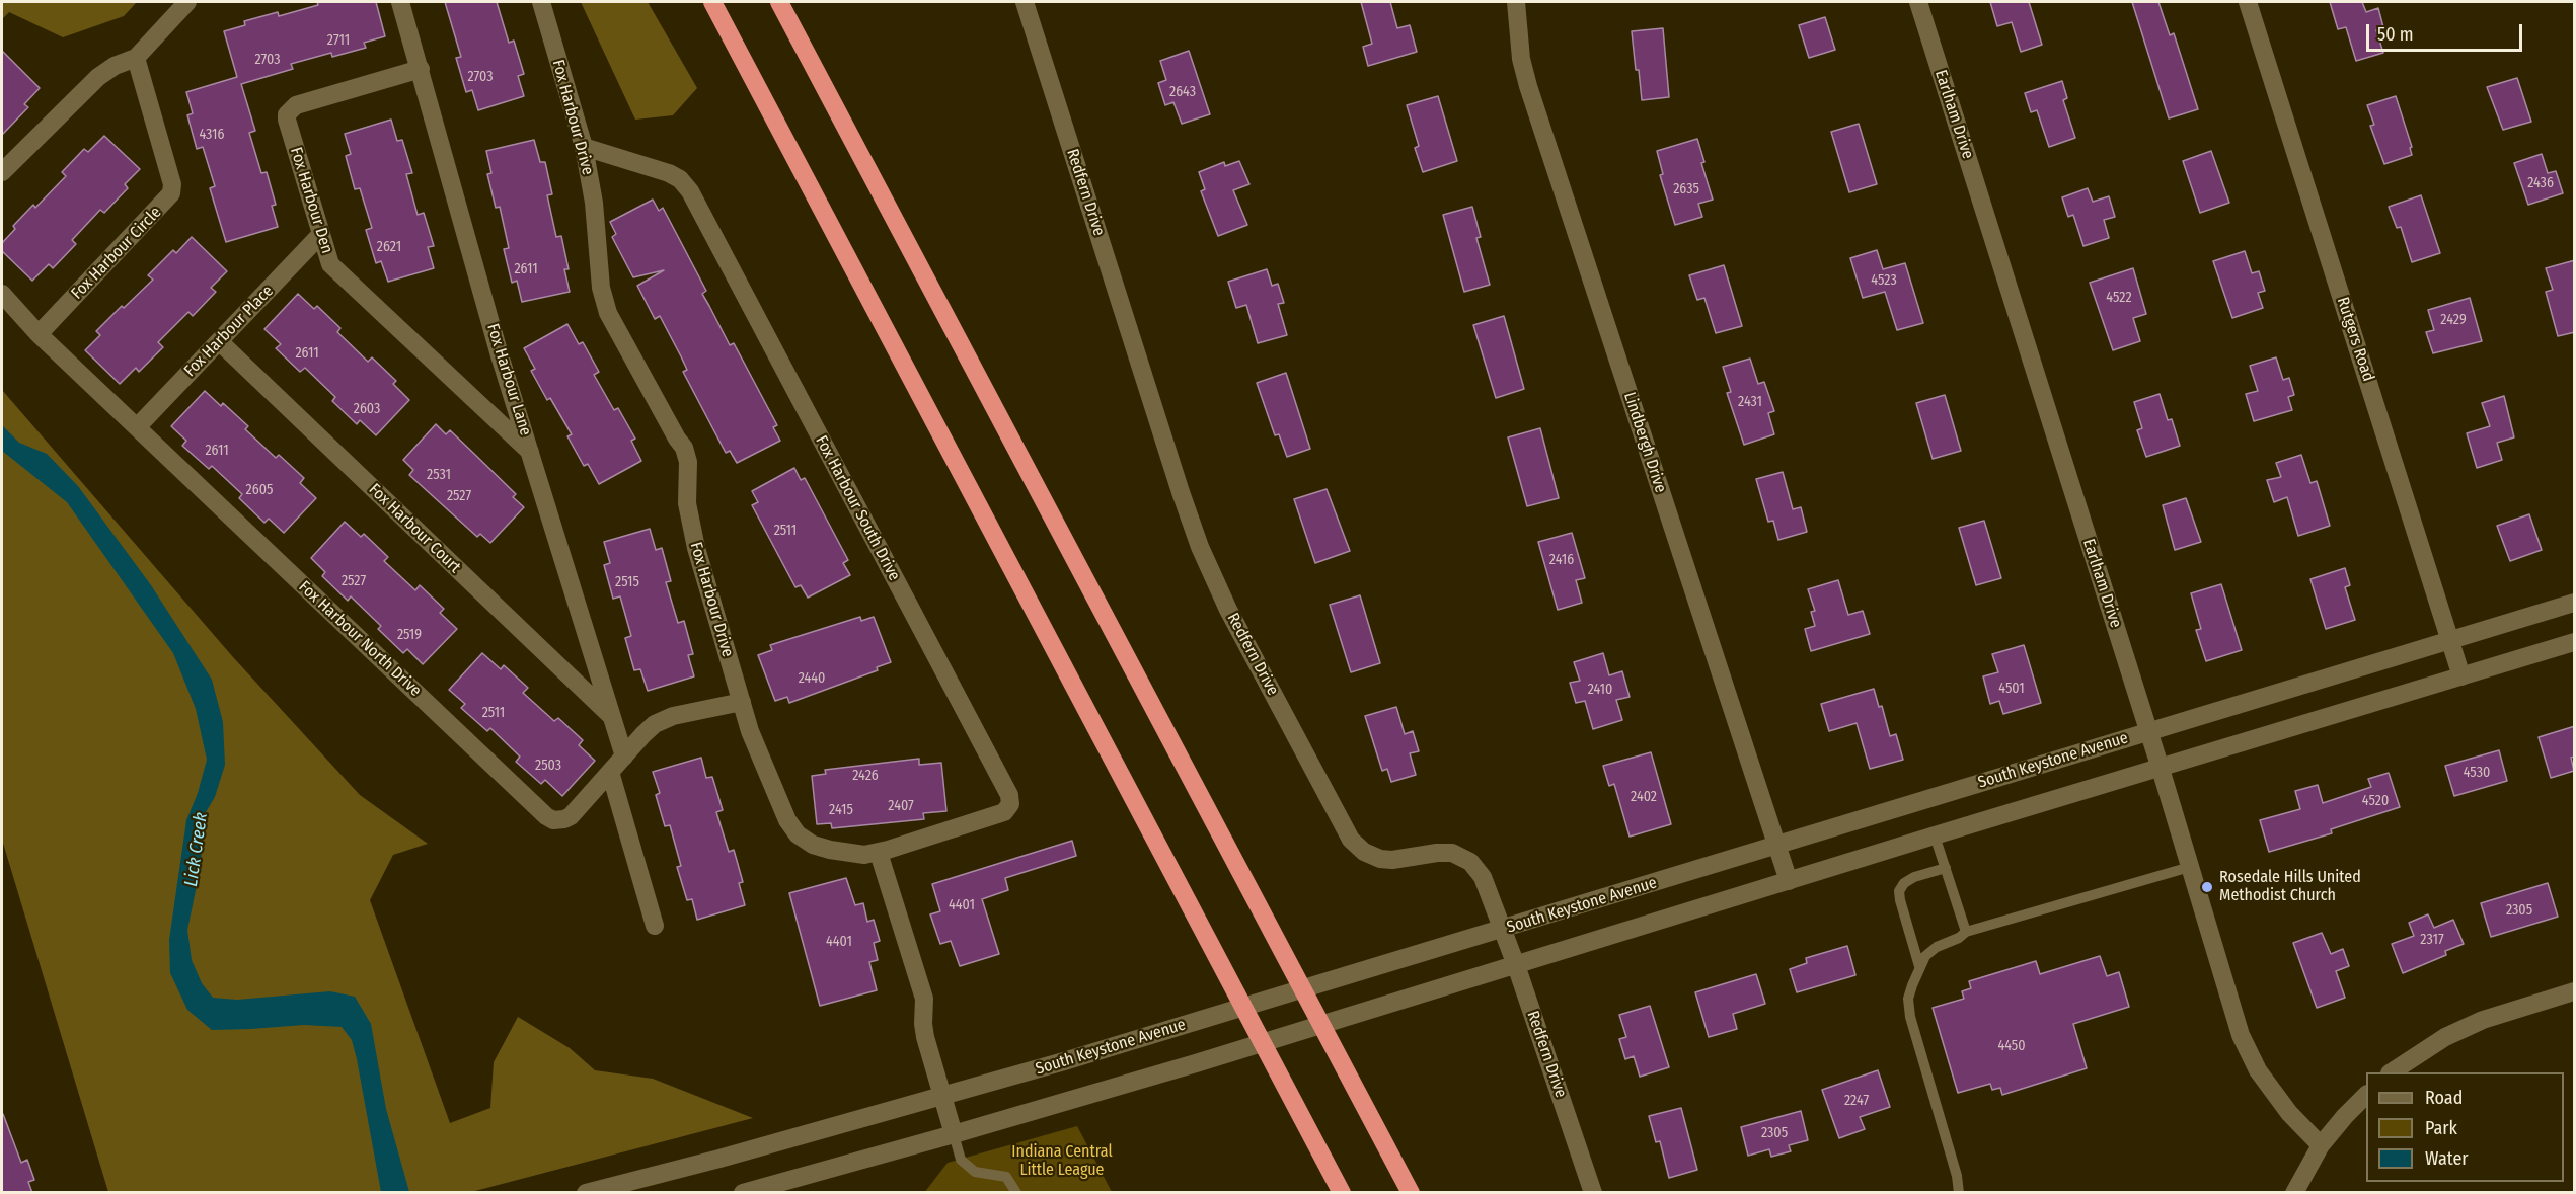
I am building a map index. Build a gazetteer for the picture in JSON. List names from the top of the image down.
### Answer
{
  "streets": {
    "street": [
      "Earlham Drive",
      "Fox Harbour Drive",
      "Redfern Drive",
      "Fox Harbour Den",
      "Fox Harbour Circle",
      "Fox Harbour Place",
      "Rutgers Road",
      "Fox Harbour Lane",
      "Lindbergh Drive",
      "Fox Harbour South Drive",
      "Fox Harbour Court",
      "Fox Harbour North Drive",
      "South Keystone Avenue"
    ]
  },
  "crossings": [
    ["Earlham Drive", "South Keystone Avenue"],
    ["Fox Harbour Drive", "Fox Harbour South Drive"],
    ["Fox Harbour Drive", "Fox Harbour North Drive"],
    ["Redfern Drive", "South Keystone Avenue"],
    ["Fox Harbour Den", "Fox Harbour Place"],
    ["Fox Harbour Den", "Fox Harbour Lane"],
    ["Fox Harbour Circle", "Fox Harbour North Drive"],
    ["Fox Harbour Place", "Fox Harbour Court"],
    ["Fox Harbour Place", "Fox Harbour North Drive"],
    ["Rutgers Road", "South Keystone Avenue"],
    ["Fox Harbour Lane", "Fox Harbour Court"],
    ["Fox Harbour Lane", "Fox Harbour North Drive"],
    ["Lindbergh Drive", "South Keystone Avenue"]
  ],
  "water": ["Lick Creek"],
  "parks": ["Indiana Central Little League"],
  "places": ["Rosedale Hills United Methodist Church"],
  "house_numbers": [
    "2711",
    "2703",
    "2703",
    "2643",
    "4316",
    "2436",
    "2635",
    "2621",
    "2611",
    "4523",
    "4522",
    "2429",
    "2611",
    "2431",
    "2603",
    "2611",
    "2531",
    "2605",
    "2527",
    "2511",
    "2416",
    "2527",
    "2515",
    "2519",
    "2440",
    "4501",
    "2410",
    "2511",
    "2503",
    "4530",
    "2426",
    "2402",
    "4520",
    "2407",
    "2415",
    "4401",
    "2305",
    "2317",
    "4401",
    "4450",
    "2247",
    "2305"
  ],
  "legend": ["Road", "Park", "Water"],
  "scale_bar": "50 m"
}
